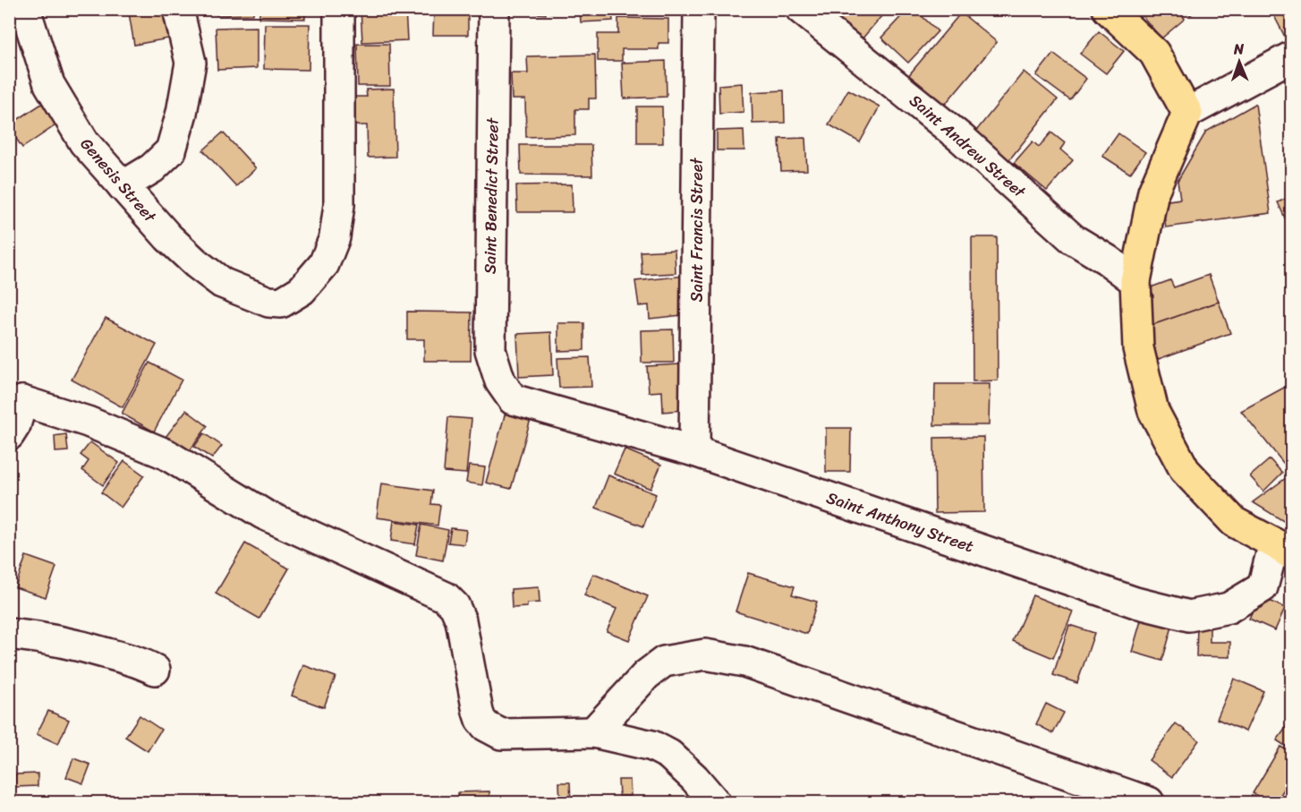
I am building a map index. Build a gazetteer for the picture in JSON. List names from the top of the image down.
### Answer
{
  "streets": {
    "street": [
      "Saint Andrew Street",
      "Genesis Street",
      "Saint Benedict Street",
      "Saint Francis Street",
      "Saint Anthony Street"
    ]
  },
  "crossings": [
    ["Saint Benedict Street", "Saint Anthony Street"],
    ["Saint Francis Street", "Saint Anthony Street"]
  ],
  "north": "top"
}
